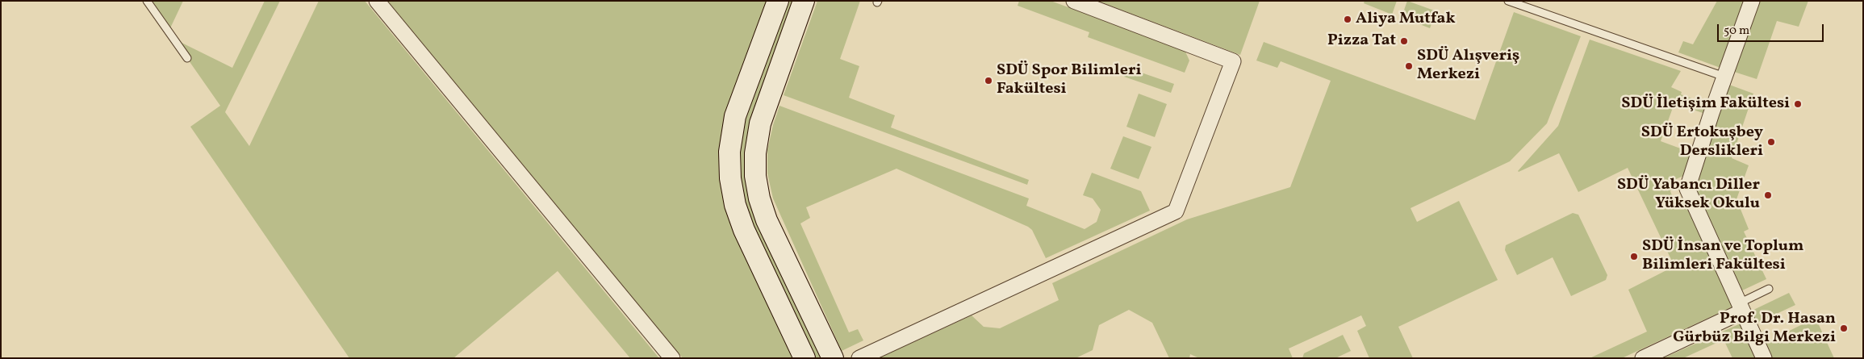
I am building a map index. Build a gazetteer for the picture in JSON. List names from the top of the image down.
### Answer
{
  "places": [
    "Aliya Mutfak",
    "Pizza Tat",
    "SDÜ Alışveriş Merkezi",
    "SDÜ Spor Bilimleri Fakültesi",
    "SDÜ İletişim Fakültesi",
    "SDÜ Ertokuşbey Derslikleri",
    "SDÜ Yabancı Diller Yüksek Okulu",
    "SDÜ İnsan ve Toplum Bilimleri Fakültesi",
    "Prof. Dr. Hasan Gürbüz Bilgi Merkezi"
  ],
  "scale_bar": "50 m"
}
